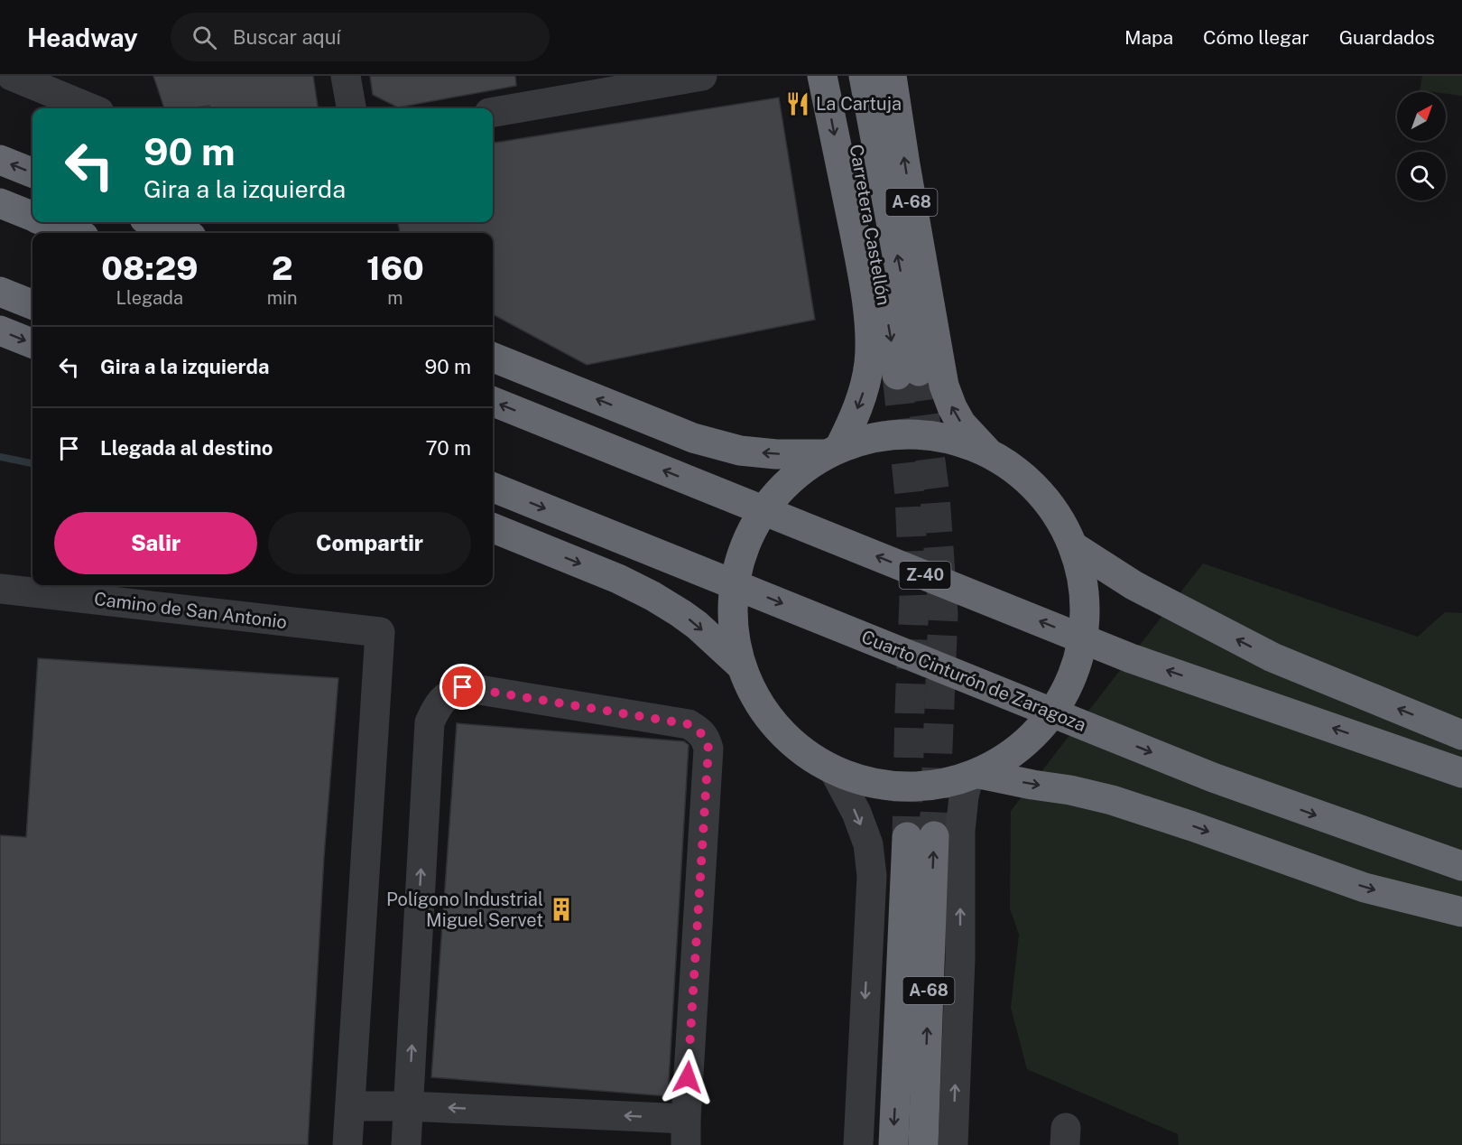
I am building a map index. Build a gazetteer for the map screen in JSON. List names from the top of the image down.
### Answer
{
  "streets": {
    "highway": [
      "A-68",
      "Carretera Castellón",
      "Z-40",
      "Cuarto Cinturón de Zaragoza"
    ],
    "street": ["Camino de San Antonio"]
  },
  "places": {
    "restaurant": ["La Cartuja"],
    "building": ["Polígono Industrial Miguel Servet"]
  },
  "north": "top right",
  "page": {
    "header": "Headway",
    "search": "Buscar aquí",
    "nav": ["Mapa", "Cómo llegar", "Guardados"],
    "turn": ["90 m", "Gira a la izquierda"],
    "eta": [
      "08:29",
      "Llegada",
      "2",
      "min",
      "160",
      "m"
    ],
    "list": [
      {
        "name": "Gira a la izquierda",
        "value": "90 m"
      },
      {
        "name": "Llegada al destino",
        "value": "70 m"
      }
    ],
    "buttons": ["Salir", "Compartir"]
  }
}
